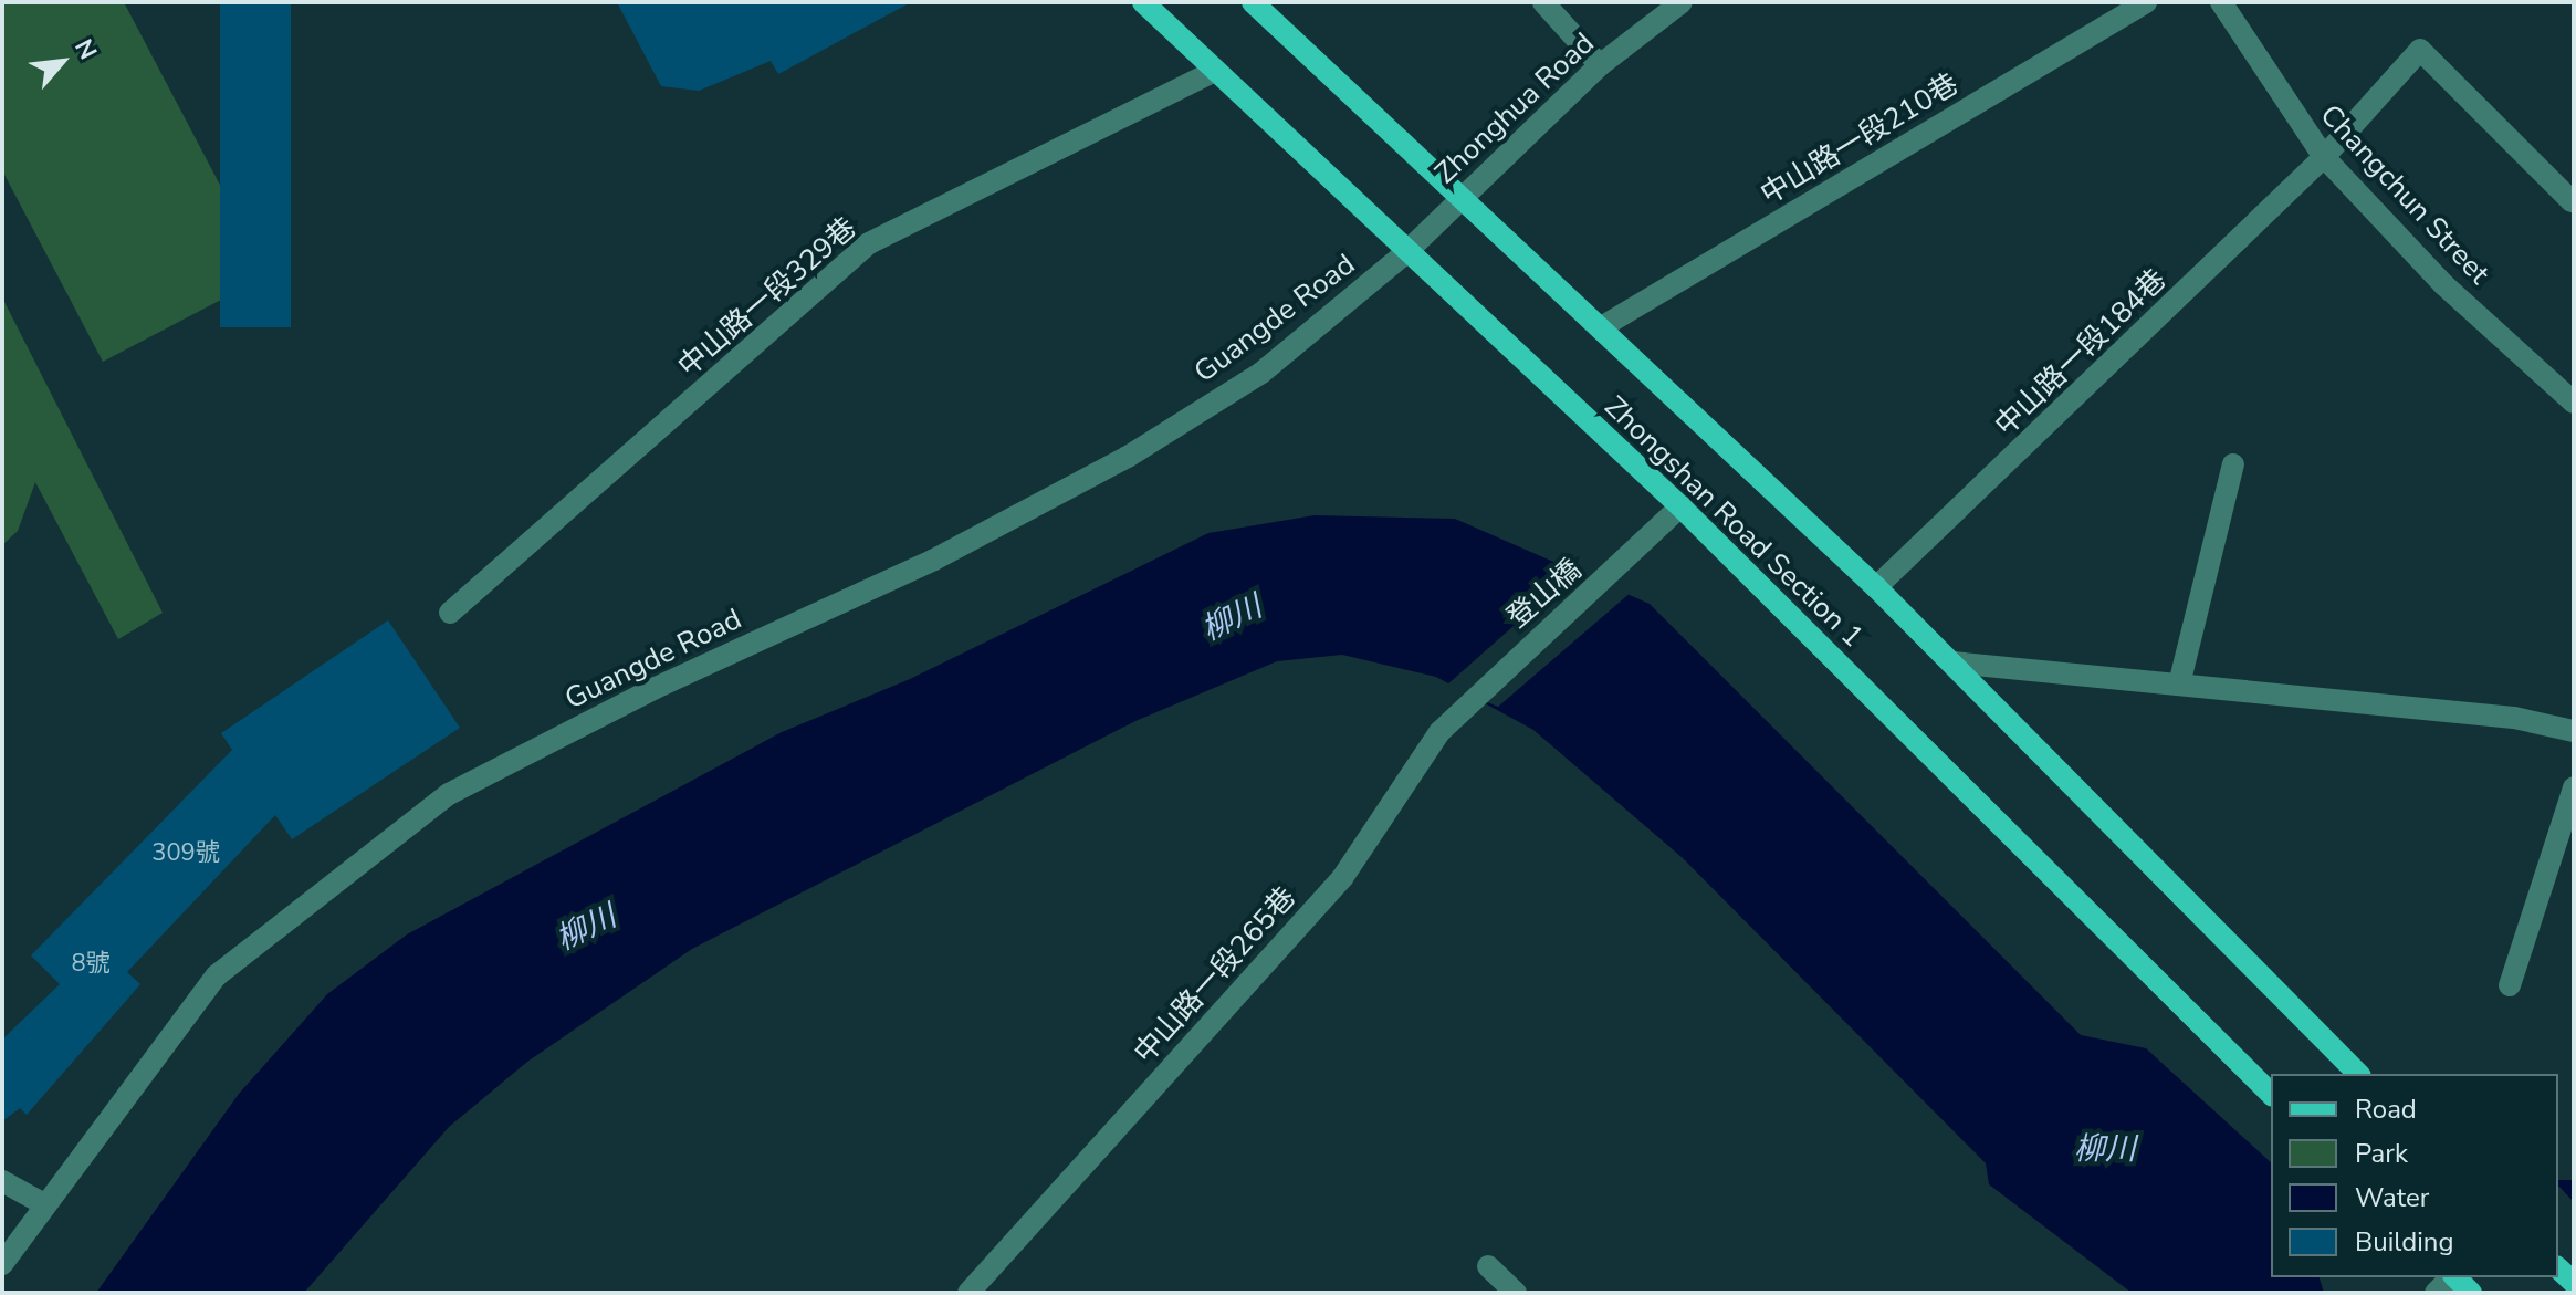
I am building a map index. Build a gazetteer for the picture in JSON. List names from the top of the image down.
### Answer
{
  "streets": {
    "main road": ["Zhongshan Road Section 1"],
    "street": [
      "Zhonghua Road",
      "中山路一段210巷",
      "Changchun Street",
      "中山路一段329巷",
      "Guangde Road",
      "中山路一段184巷",
      "登山橋",
      "中山路一段265巷"
    ]
  },
  "crossings": [
    ["Zhonghua Road", "Guangde Road"],
    ["Zhonghua Road", "Zhongshan Road Section 1"],
    ["中山路一段210巷", "Zhongshan Road Section 1"],
    ["Changchun Street", "中山路一段184巷"],
    ["中山路一段329巷", "Zhongshan Road Section 1"],
    ["Guangde Road", "Zhongshan Road Section 1"],
    ["中山路一段184巷", "Zhongshan Road Section 1"],
    ["Zhongshan Road Section 1", "登山橋"],
    ["登山橋", "中山路一段265巷"]
  ],
  "water": ["柳川"],
  "house_numbers": ["309號", "8號"],
  "legend": [
    "Road",
    "Park",
    "Water",
    "Building"
  ],
  "north": "top right"
}
